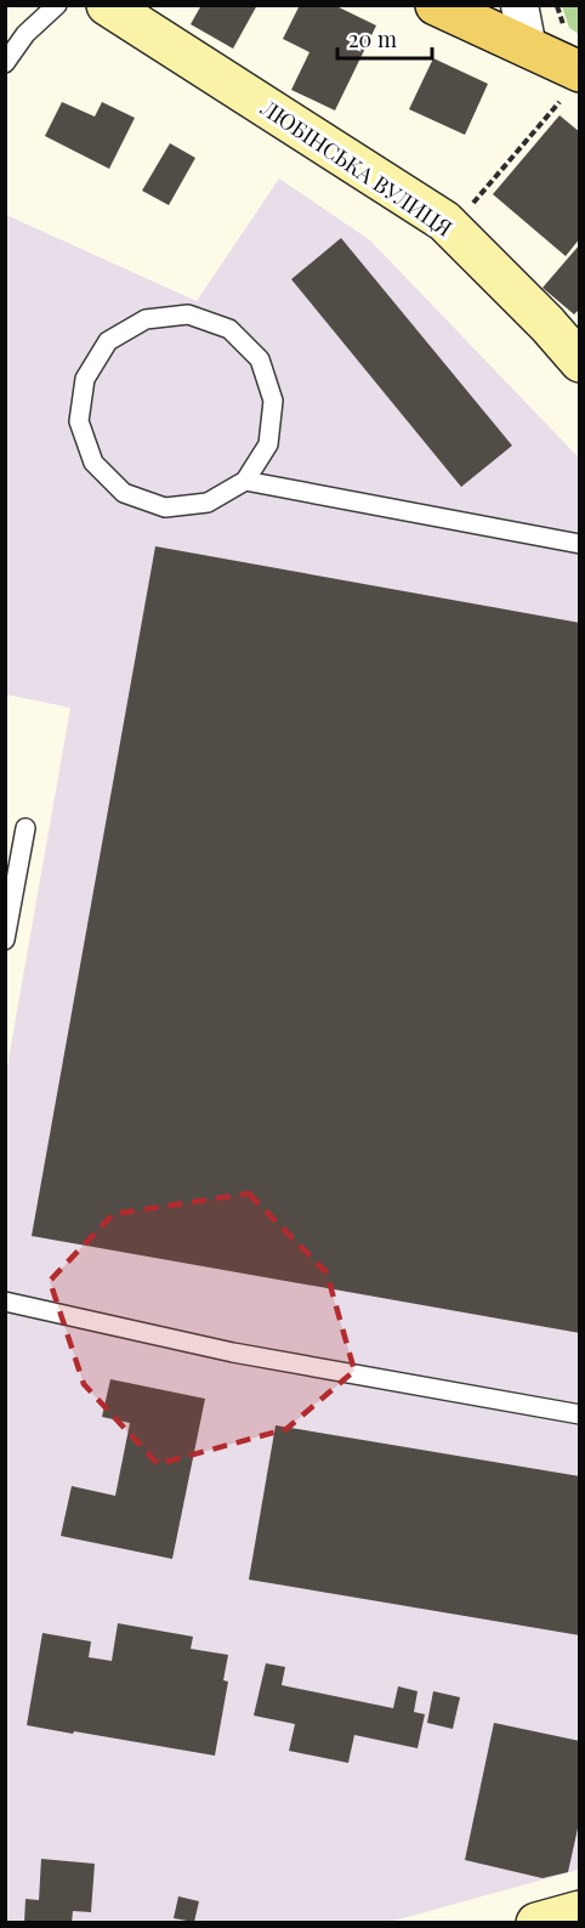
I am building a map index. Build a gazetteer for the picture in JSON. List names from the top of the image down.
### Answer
{
  "streets": {
    "main road": ["ЛЮБІНСЬКА ВУЛИЦЯ"]
  },
  "scale_bar": "20 m"
}
